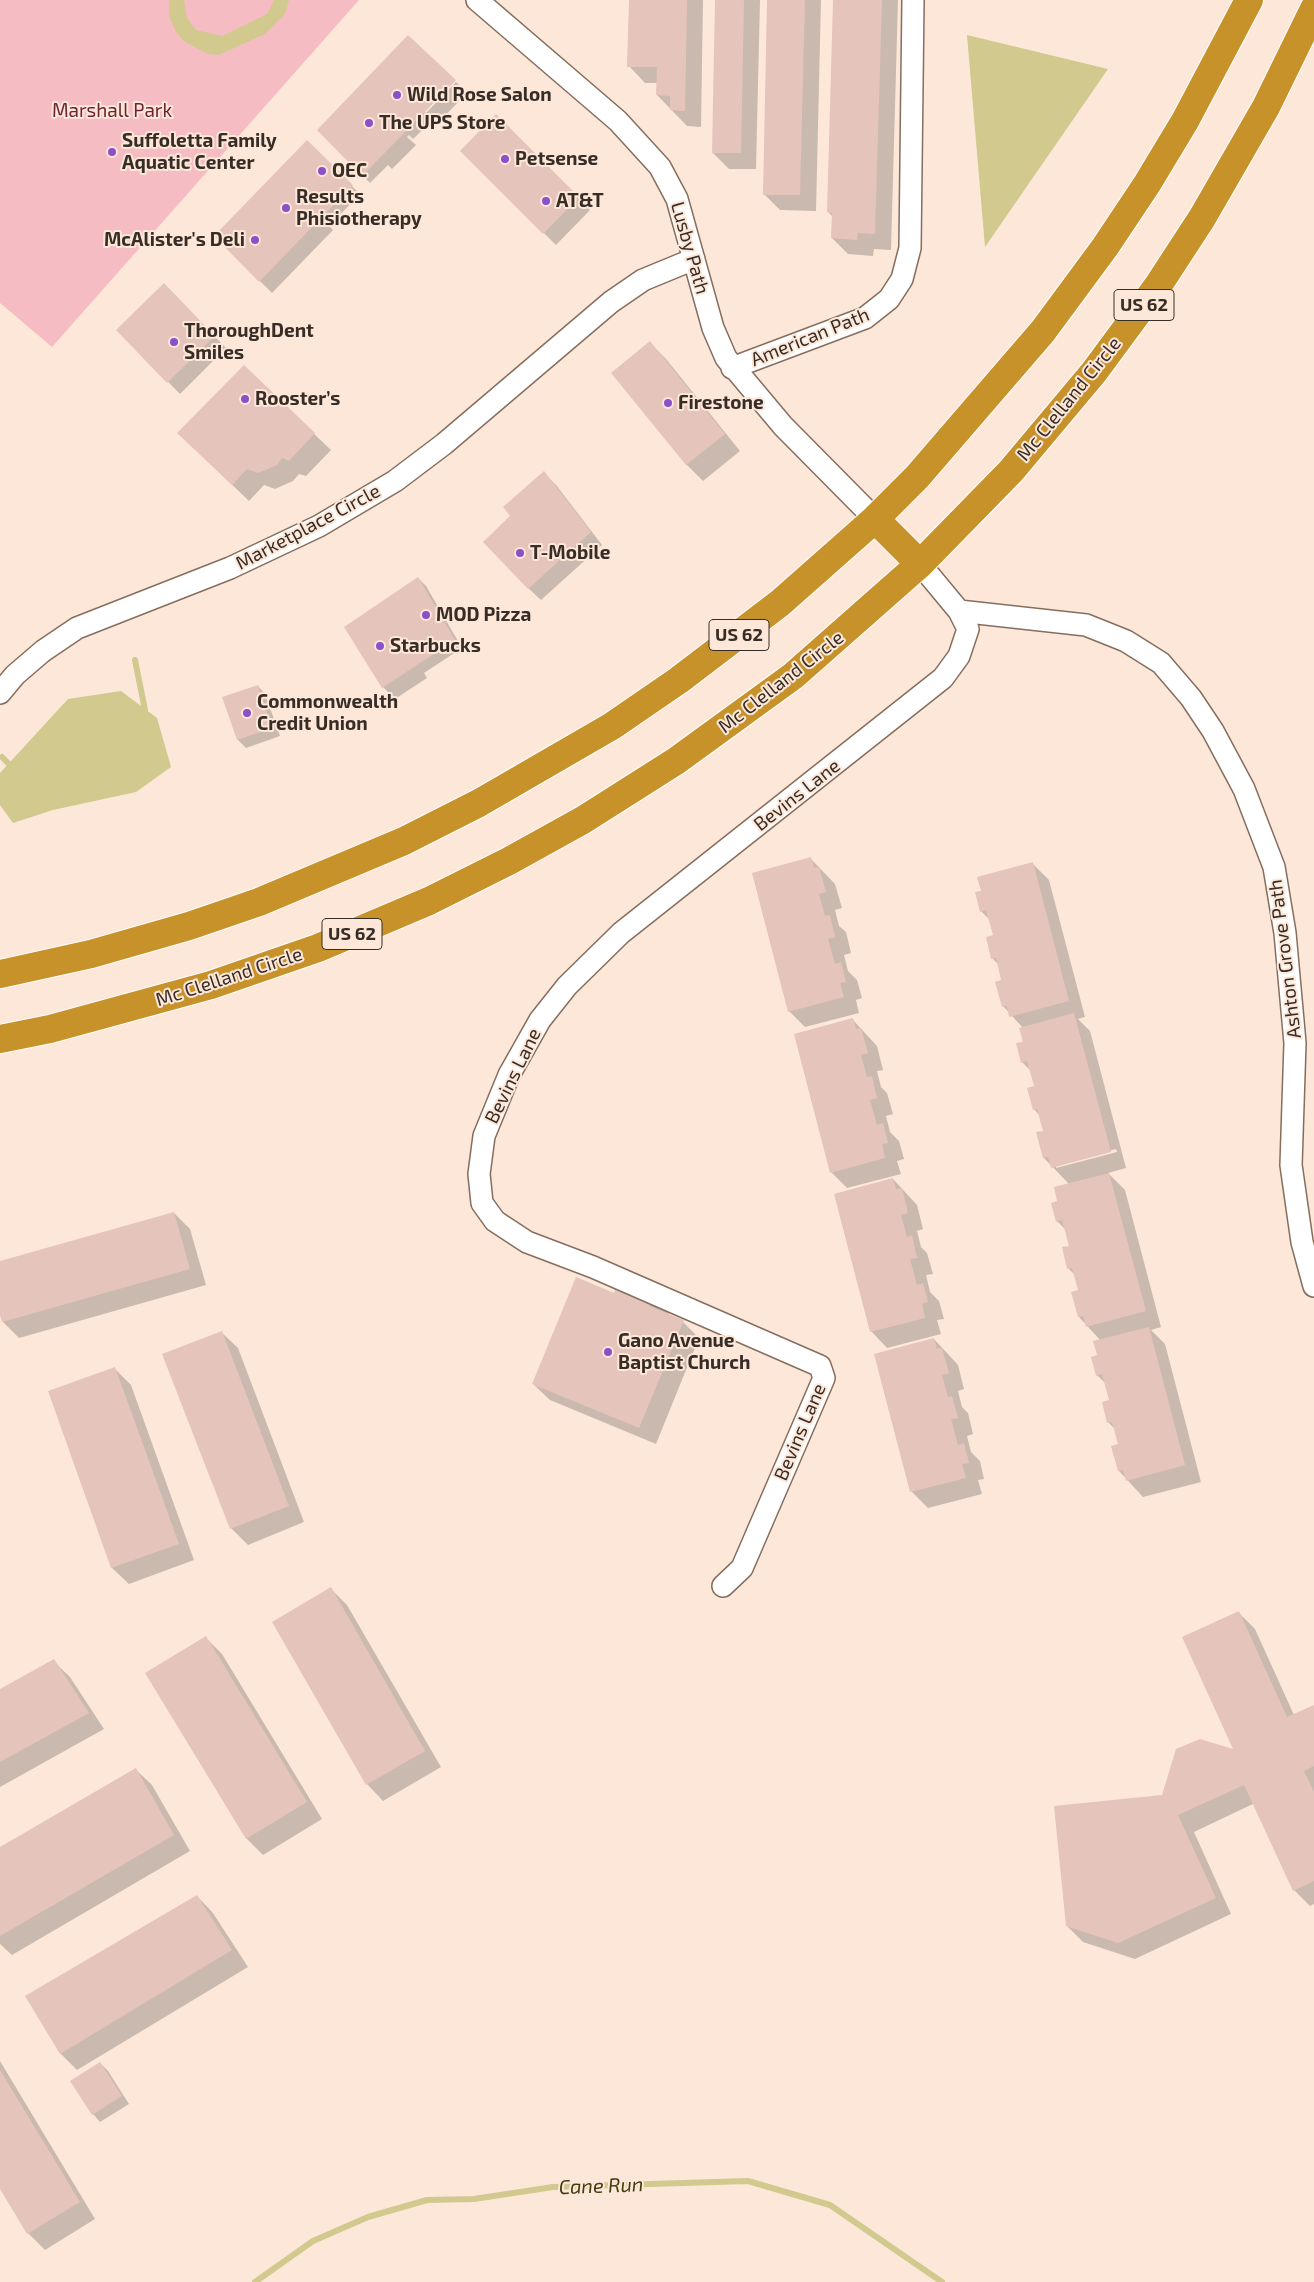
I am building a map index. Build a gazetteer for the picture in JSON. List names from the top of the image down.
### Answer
{
  "streets": {
    "highway": ["US 62", "Mc Clelland Circle"],
    "street": [
      "Lusby Path",
      "American Path",
      "Marketplace Circle",
      "Bevins Lane",
      "Ashton Grove Path"
    ]
  },
  "crossings": [
    ["Lusby Path", "US 62"],
    ["Lusby Path", "American Path"],
    ["Lusby Path", "Marketplace Circle"],
    ["Mc Clelland Circle", "Bevins Lane"],
    ["Bevins Lane", "Ashton Grove Path"]
  ],
  "water": ["Cane Run"],
  "parks": ["Marshall Park"],
  "places": [
    "Wild Rose Salon",
    "The UPS Store",
    "Suffoletta Family Aquatic Center",
    "Petsense",
    "OEC",
    "AT&T",
    "Results Phisiotherapy",
    "McAlister's Deli",
    "ThoroughDent Smiles",
    "Rooster’s",
    "Firestone",
    "T-Mobile",
    "MOD Pizza",
    "Starbucks",
    "Commonwealth Credit Union",
    "Gano Avenue Baptist Church"
  ]
}
